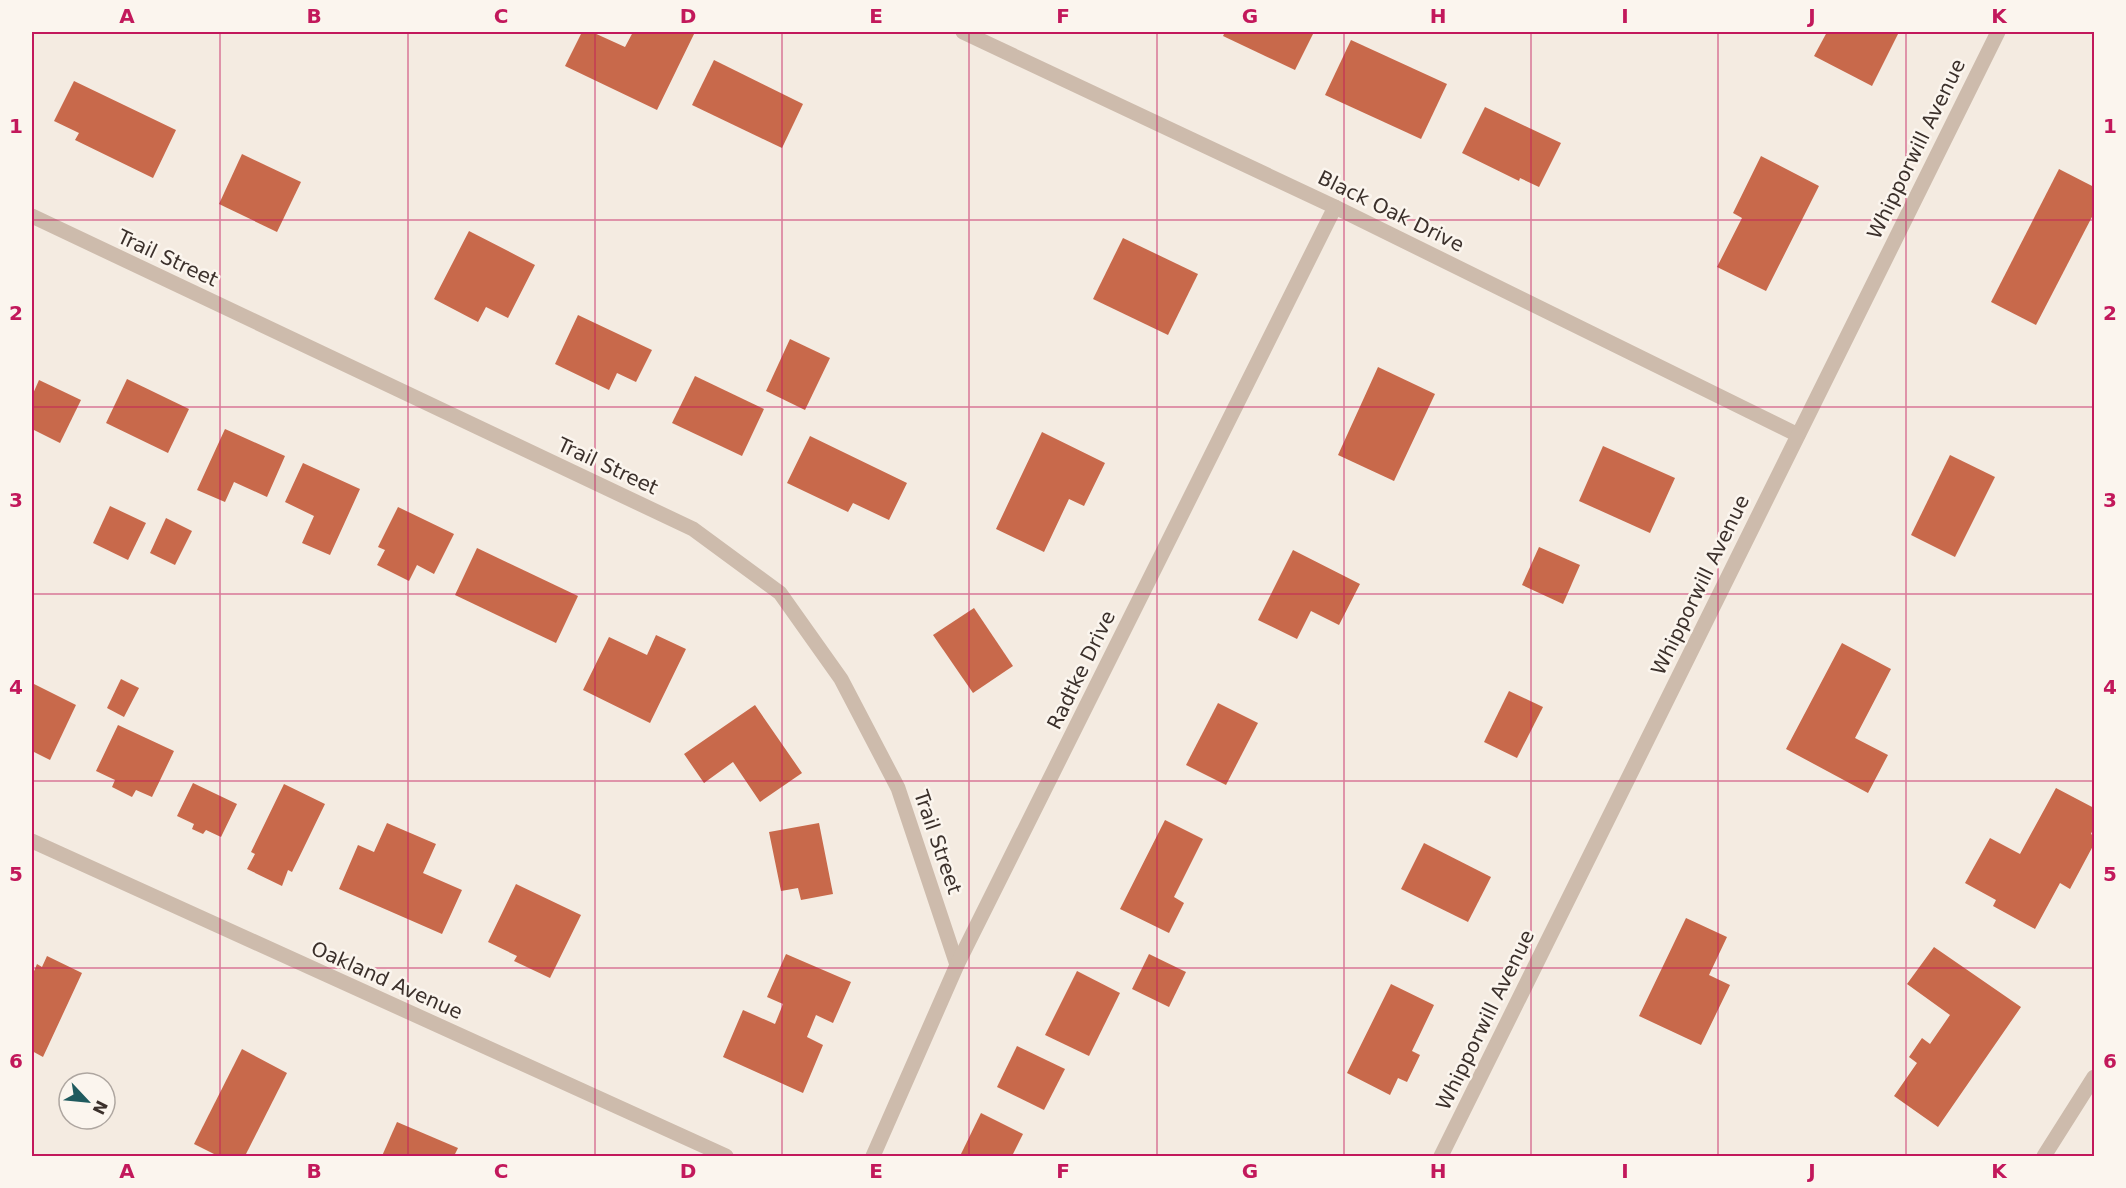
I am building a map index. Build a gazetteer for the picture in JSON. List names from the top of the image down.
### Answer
{
  "streets": {
    "street": [
      "Whipporwill Avenue",
      "Black Oak Drive",
      "Trail Street",
      "Radtke Drive",
      "Oakland Avenue"
    ]
  },
  "crossings": [
    ["Whipporwill Avenue", "Black Oak Drive"],
    ["Black Oak Drive", "Radtke Drive"],
    ["Trail Street", "Radtke Drive"]
  ],
  "north": "bottom right",
  "grid": {
    "columns": [
      "A",
      "B",
      "C",
      "D",
      "E",
      "F",
      "G",
      "H",
      "I",
      "J",
      "K"
    ],
    "rows": [
      "1",
      "2",
      "3",
      "4",
      "5",
      "6"
    ]
  }
}
